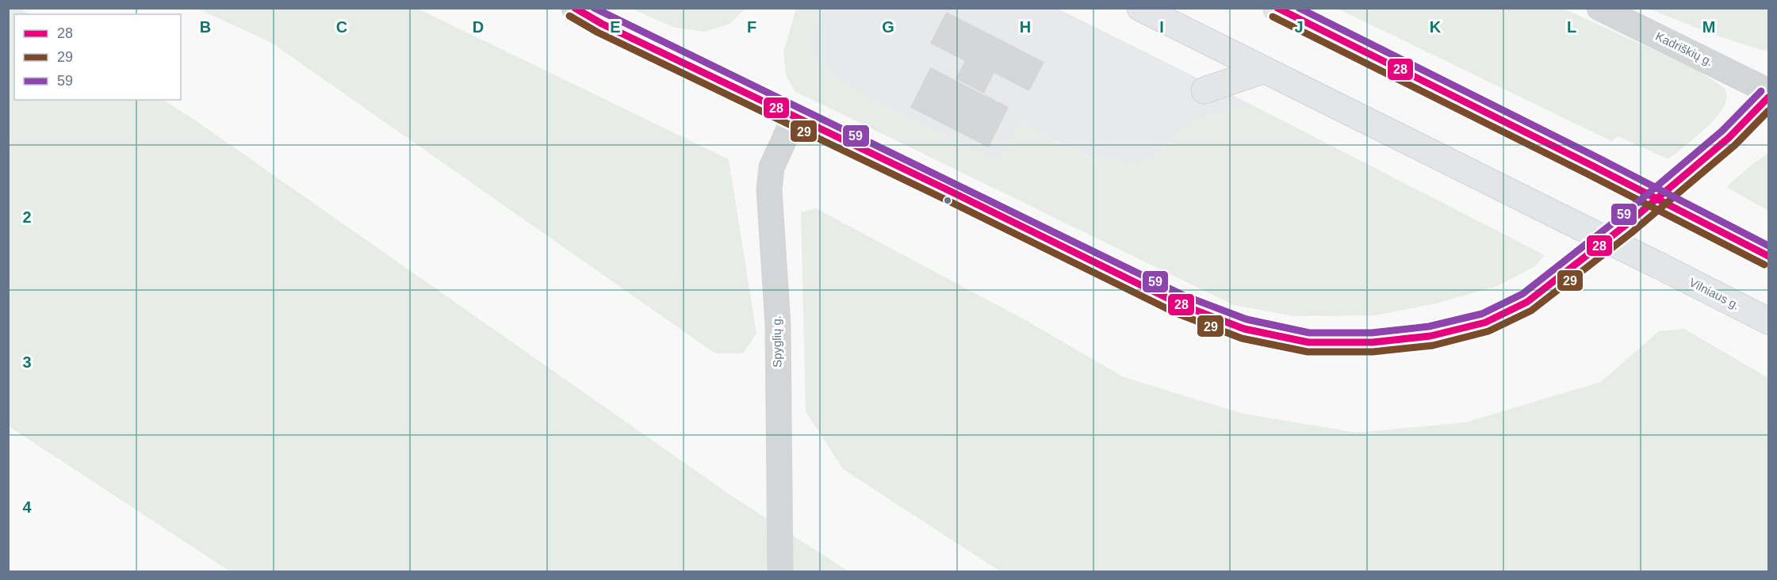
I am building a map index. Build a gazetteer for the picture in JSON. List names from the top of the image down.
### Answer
{
  "streets": {
    "highway": ["Vilniaus g."],
    "street": ["Kadriškių g.", "Spyglių g."]
  },
  "lines": ["transit line 28", "transit line 59", "transit line 29"],
  "legend": ["28", "29", "59"],
  "grid": {
    "columns": [
      "B",
      "C",
      "D",
      "E",
      "F",
      "G",
      "H",
      "I",
      "J",
      "K",
      "L",
      "M"
    ],
    "rows": ["2", "3", "4"]
  }
}
